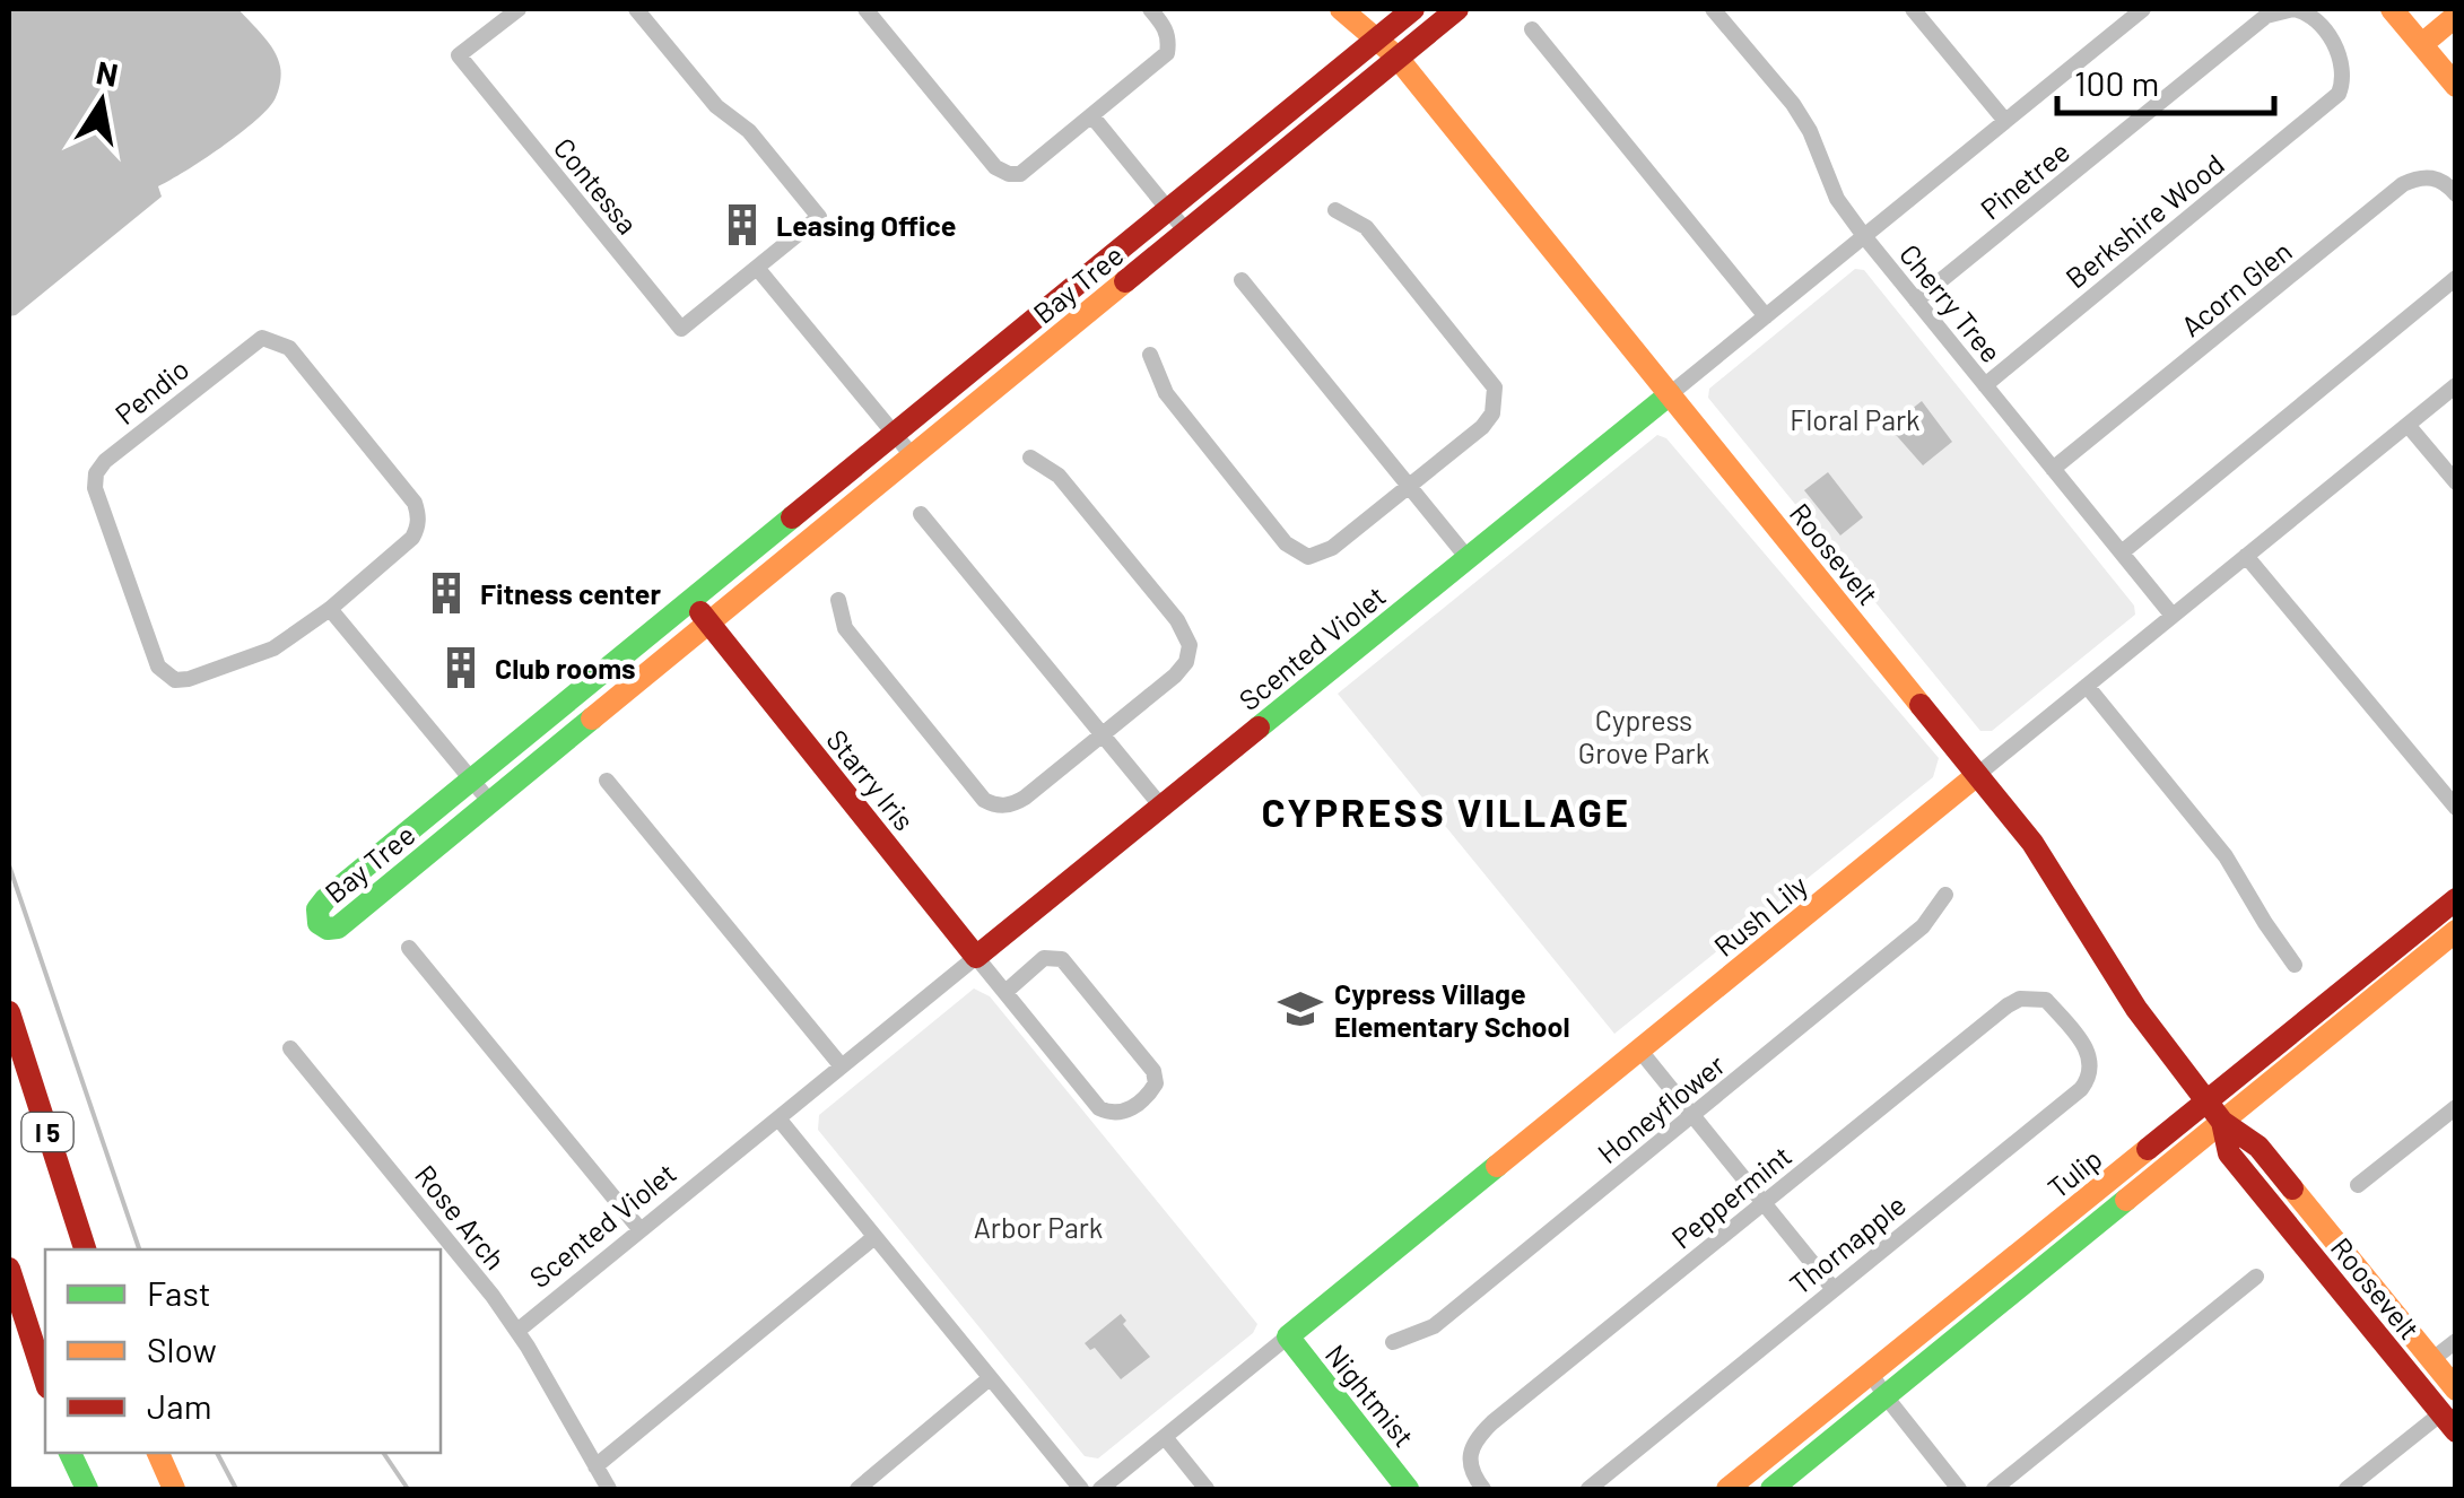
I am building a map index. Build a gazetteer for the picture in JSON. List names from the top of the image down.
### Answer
{
  "streets": {
    "main road": [
      "Bay Tree",
      "Roosevelt",
      "Scented Violet",
      "Starry Iris",
      "Rush Lily",
      "I 5",
      "Tulip",
      "Nightmist"
    ],
    "street": [
      "Pinetree",
      "Contessa",
      "Berkshire Wood",
      "Acorn Glen",
      "Cherry Tree",
      "Pendio",
      "Honeyflower",
      "Peppermint",
      "Rose Arch",
      "Thornapple"
    ]
  },
  "crossings": [
    ["Pinetree", "Berkshire Wood"],
    ["Pinetree", "Cherry Tree"],
    ["Berkshire Wood", "Cherry Tree"],
    ["Bay Tree", "Roosevelt"],
    ["Bay Tree", "Starry Iris"],
    ["Acorn Glen", "Cherry Tree"],
    ["Cherry Tree", "Scented Violet"],
    ["Cherry Tree", "Rush Lily"],
    ["Roosevelt", "Scented Violet"],
    ["Roosevelt", "Rush Lily"],
    ["Roosevelt", "Tulip"],
    ["Scented Violet", "Starry Iris"],
    ["Scented Violet", "Rose Arch"],
    ["Rush Lily", "Nightmist"],
    ["Peppermint", "Thornapple"]
  ],
  "districts": ["CYPRESS VILLAGE"],
  "parks": ["Floral Park", "Cypress Grove Park", "Arbor Park"],
  "places": {
    "building": ["Leasing Office", "Fitness center", "Club rooms"],
    "school or university": ["Cypress Village Elementary School"]
  },
  "legend": ["Fast", "Slow", "Jam"],
  "scale_bar": "100 m",
  "north": "top"
}
